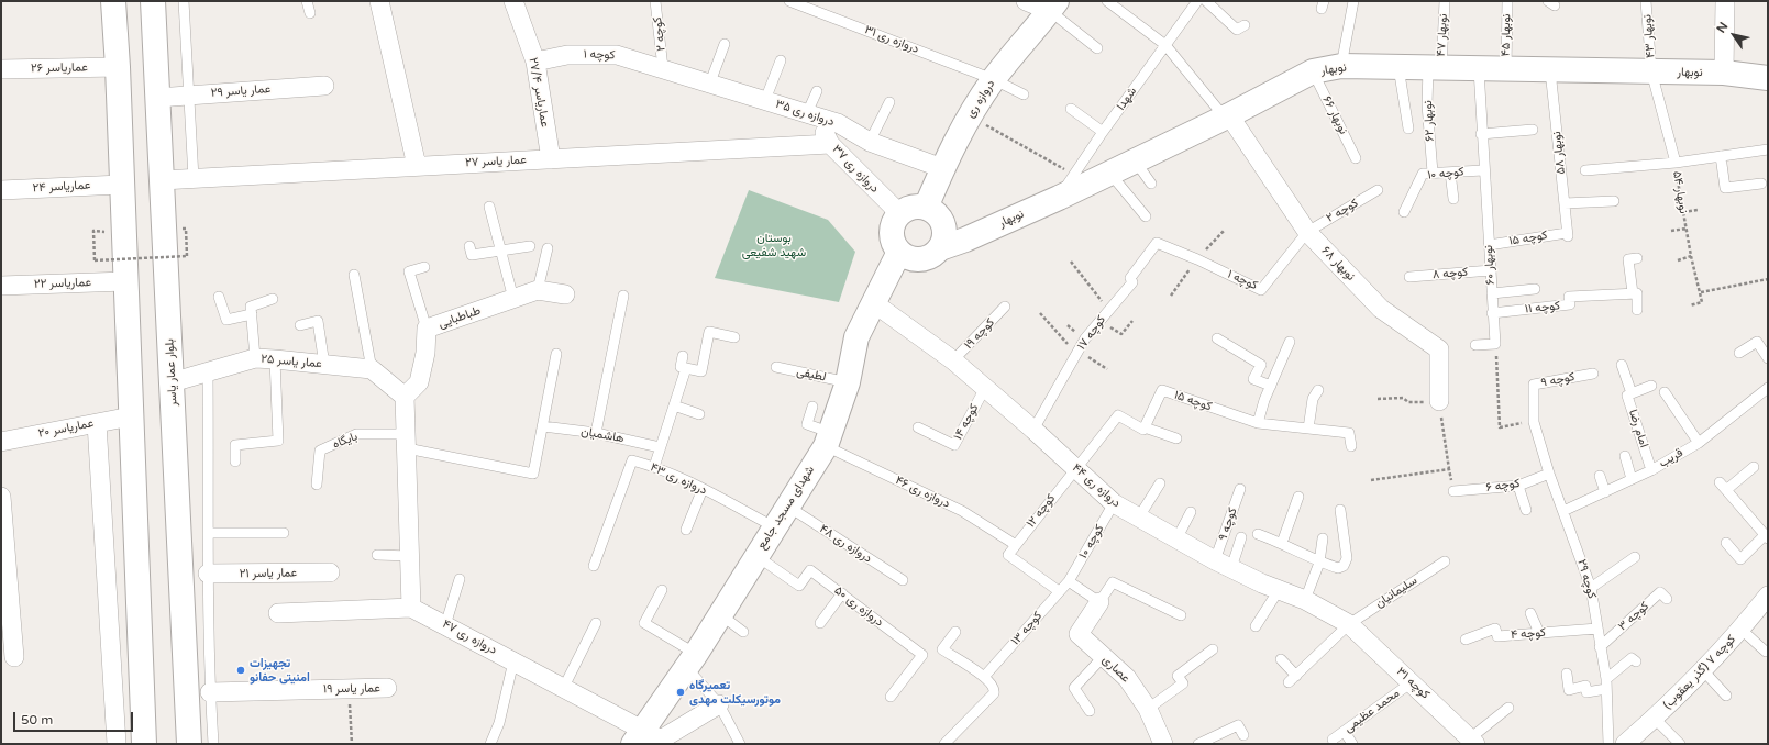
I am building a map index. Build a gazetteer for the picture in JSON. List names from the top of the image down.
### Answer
{
  "streets": {
    "main road": [
      "نوبهار",
      "دروازه ری",
      "بلوار عمار یاسر",
      "شهدای مسجد جامع"
    ],
    "street": [
      "کوچه ۱",
      "عماریاسر ۲۶",
      "عمار یاسر ۲۹",
      "عماریاسر ۲۷/۴",
      "دروازه ری ۳۵",
      "عمار یاسر ۲۷",
      "دروازه ری ۳۷",
      "عماریاسر ۲۴",
      "نوبهار ۶۸",
      "عماریاسر ۲۲",
      "طباطبایی",
      "عمار یاسر ۲۵",
      "عماریاسر ۲۰",
      "دروازه ری ۴۴",
      "عمار یاسر ۲۱",
      "دروازه ری ۴۷",
      "عصاری",
      "کوچه ۷ (گذر یعقوب)",
      "کوچه ۳۱",
      "عمار یاسر ۱۹"
    ],
    "lane": [
      "کوچه ۲",
      "نوبهار ۴۷",
      "نوبهار ۴۵",
      "نوبهار ۴۳",
      "دروازه ری ۳۱",
      "شهدا",
      "نوبهار ۶۶",
      "نوبهار ۶۲",
      "نوبهار ۵۸",
      "کوچه ۱۰",
      "نوبهار ۵۴",
      "کوچه ۱۵",
      "نوبهار ۶۰",
      "کوچه ۸",
      "کوچه ۱۱",
      "کوچه ۱۷",
      "کوچه ۱۹",
      "لطیفی",
      "کوچه ۹",
      "کوچه ۱۴",
      "امام رضا",
      "هاشمیان",
      "بایگاه",
      "قریب",
      "دروازه ری ۴۳",
      "کوچه ۶",
      "دروازه ری ۴۶",
      "کوچه ۱۲",
      "دروازه ری ۴۸",
      "کوچه ۲۹",
      "سلیمانیان",
      "دروازه ری ۵۰",
      "کوچه ۳",
      "کوچه ۱۳",
      "کوچه ۴",
      "محمد عظیمی"
    ]
  },
  "crossings": [
    ["کوچه ۲", "کوچه ۱"],
    ["کوچه ۲", "دروازه ری ۳۵"],
    ["کوچه ۲", "نوبهار ۶۸"],
    ["نوبهار ۴۷", "نوبهار"],
    ["نوبهار ۴۷", "نوبهار ۶۲"],
    ["نوبهار ۴۵", "نوبهار"],
    ["نوبهار ۴۳", "نوبهار"],
    ["نوبهار ۴۳", "نوبهار ۵۴"],
    ["دروازه ری ۳۱", "دروازه ری"],
    ["کوچه ۱", "عماریاسر ۲۷/۴"],
    ["کوچه ۱", "دروازه ری ۳۵"],
    ["کوچه ۱", "نوبهار ۶۸"],
    ["کوچه ۱", "کوچه ۱۷"],
    ["نوبهار", "دروازه ری"],
    ["نوبهار", "شهدا"],
    ["نوبهار", "نوبهار ۶۶"],
    ["نوبهار", "نوبهار ۶۲"],
    ["نوبهار", "نوبهار ۵۸"],
    ["نوبهار", "دروازه ری ۳۷"],
    ["نوبهار", "نوبهار ۵۴"],
    ["نوبهار", "نوبهار ۶۸"],
    ["نوبهار", "نوبهار ۶۰"],
    ["نوبهار", "شهدای مسجد جامع"],
    ["عمار یاسر ۲۹", "بلوار عمار یاسر"],
    ["عماریاسر ۲۷/۴", "عمار یاسر ۲۷"],
    ["دروازه ری", "دروازه ری ۳۵"],
    ["دروازه ری", "دروازه ری ۳۷"],
    ["دروازه ری", "شهدای مسجد جامع"],
    ["دروازه ری ۳۵", "دروازه ری ۳۷"],
    ["نوبهار ۶۲", "کوچه ۱۰"],
    ["نوبهار ۵۸", "کوچه ۱۵"],
    ["عمار یاسر ۲۷", "دروازه ری ۳۷"],
    ["عمار یاسر ۲۷", "بلوار عمار یاسر"],
    ["دروازه ری ۳۷", "شهدای مسجد جامع"],
    ["کوچه ۱۰", "نوبهار ۶۰"],
    ["کوچه ۱۰", "دروازه ری ۴۴"],
    ["کوچه ۱۰", "کوچه ۱۳"],
    ["کوچه ۱۵", "نوبهار ۶۰"],
    ["نوبهار ۶۰", "کوچه ۸"],
    ["نوبهار ۶۰", "کوچه ۱۱"],
    ["کوچه ۱۷", "دروازه ری ۴۴"],
    ["کوچه ۱۹", "دروازه ری ۴۴"],
    ["عمار یاسر ۲۵", "بلوار عمار یاسر"],
    ["لطیفی", "شهدای مسجد جامع"],
    ["کوچه ۹", "دروازه ری ۴۴"],
    ["کوچه ۹", "کوچه ۲۹"],
    ["کوچه ۱۴", "دروازه ری ۴۴"],
    ["امام رضا", "قریب"],
    ["قریب", "کوچه ۲۹"],
    ["دروازه ری ۴۳", "شهدای مسجد جامع"],
    ["دروازه ری ۴۴", "شهدای مسجد جامع"],
    ["دروازه ری ۴۴", "کوچه ۱۲"],
    ["دروازه ری ۴۴", "سلیمانیان"],
    ["دروازه ری ۴۴", "کوچه ۳۱"],
    ["کوچه ۶", "کوچه ۲۹"],
    ["دروازه ری ۴۶", "شهدای مسجد جامع"],
    ["دروازه ری ۴۶", "کوچه ۱۲"],
    ["شهدای مسجد جامع", "دروازه ری ۴۸"],
    ["شهدای مسجد جامع", "دروازه ری ۵۰"],
    ["شهدای مسجد جامع", "دروازه ری ۴۷"],
    ["کوچه ۱۲", "کوچه ۱۳"],
    ["کوچه ۲۹", "کوچه ۳"],
    ["کوچه ۲۹", "کوچه ۴"],
    ["سلیمانیان", "کوچه ۳۱"],
    ["کوچه ۳۱", "محمد عظیمی"]
  ],
  "parks": ["بوستان شهید شفیعی"],
  "places": ["تجهیزات امنیتی حفانو", "تعمیرگاه موتورسیکلت مهدی"],
  "scale_bar": "50 m",
  "north": "top left"
}
